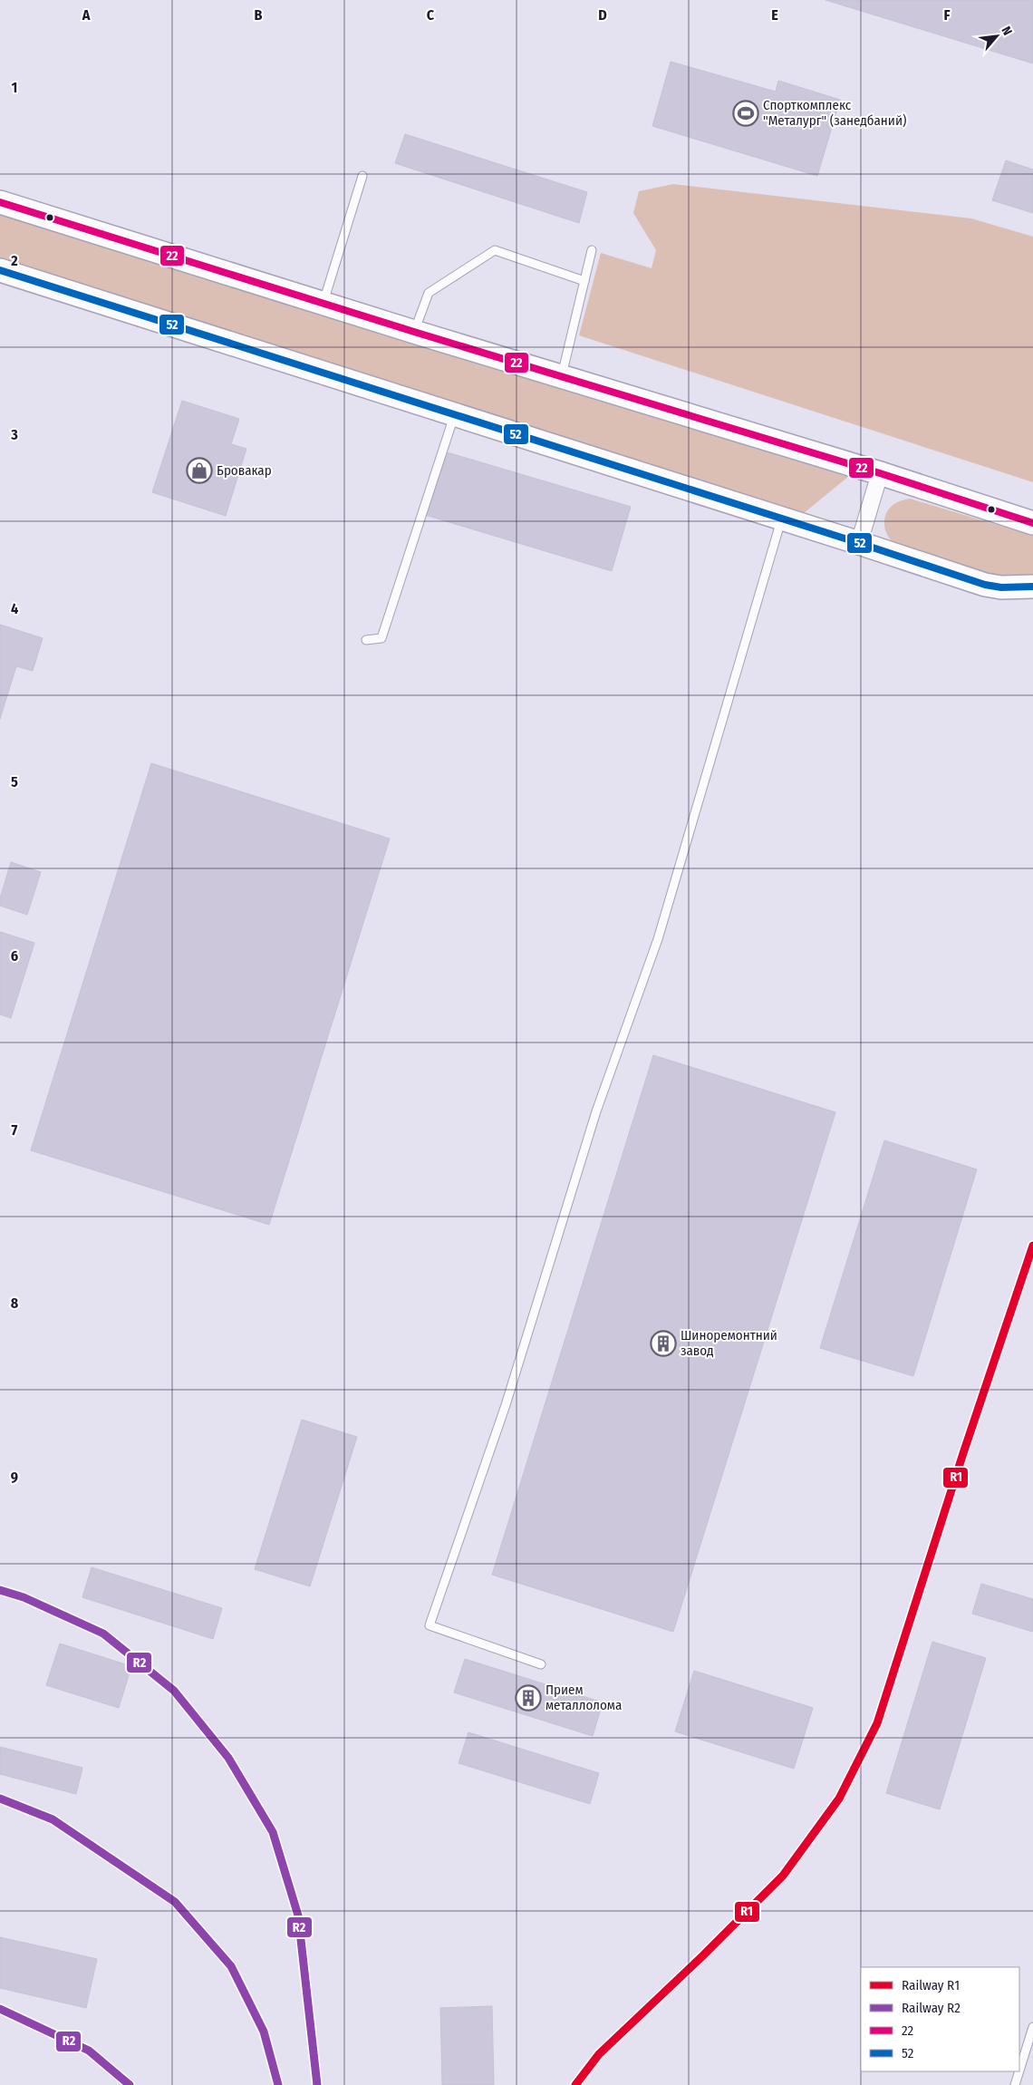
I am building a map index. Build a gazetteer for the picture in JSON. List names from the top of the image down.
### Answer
{
  "places": {
    "sports": ["Спорткомплекс \"Металург\" (занедбаний)"],
    "shop": ["Бровакар"],
    "building": ["Шиноремонтний завод", "Прием металлолома"]
  },
  "lines": [
    "transit line 22",
    "transit line 52",
    "rail line R1",
    "rail line R2"
  ],
  "legend": [
    "Railway R1",
    "Railway R2",
    "22",
    "52"
  ],
  "north": "top right",
  "grid": {
    "columns": [
      "A",
      "B",
      "C",
      "D",
      "E",
      "F"
    ],
    "rows": [
      "1",
      "2",
      "3",
      "4",
      "5",
      "6",
      "7",
      "8",
      "9"
    ]
  }
}
